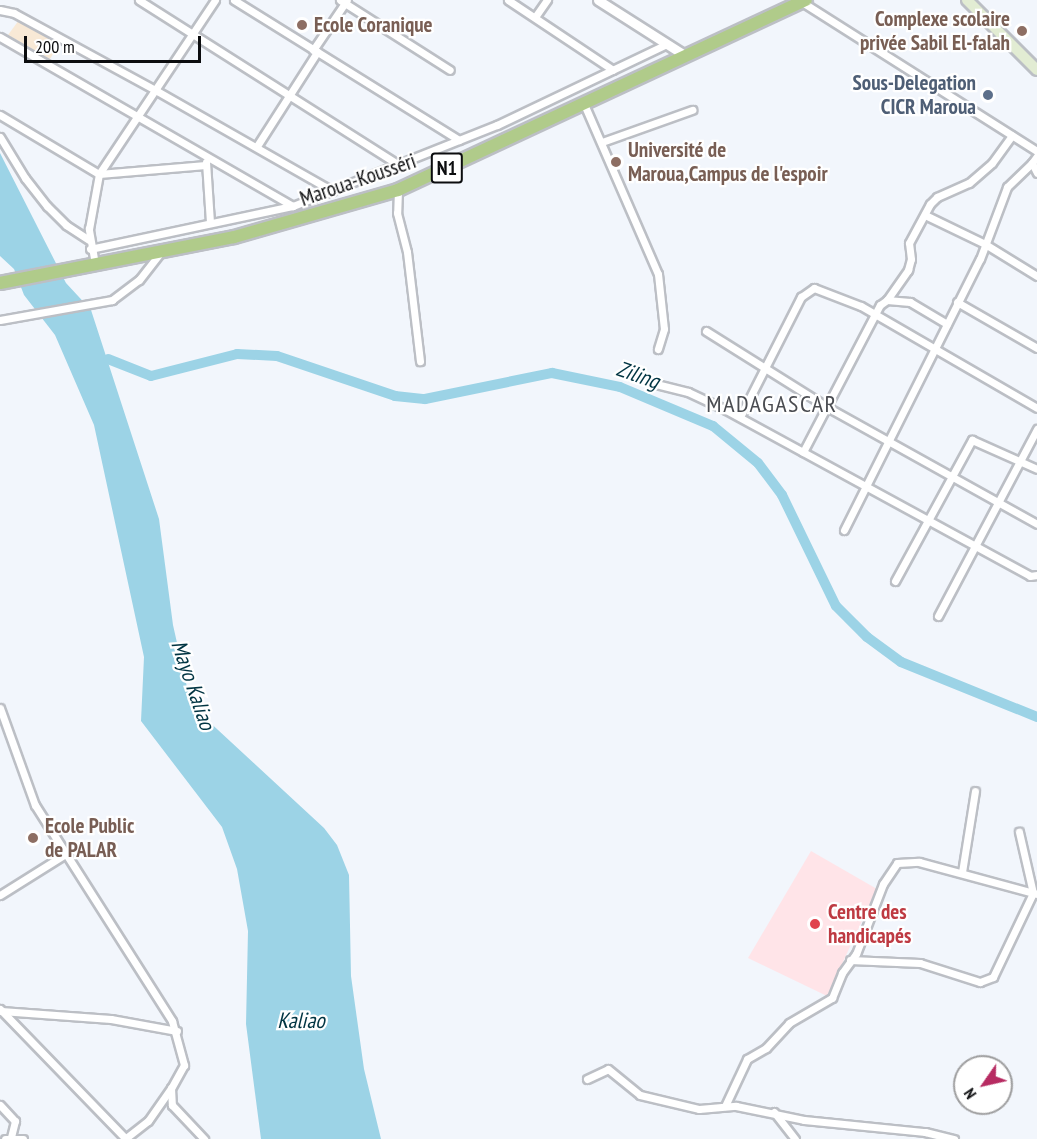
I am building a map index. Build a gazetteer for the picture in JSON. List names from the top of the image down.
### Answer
{
  "streets": {
    "highway": ["N1", "Maroua-Kousséri"]
  },
  "districts": ["MADAGASCAR"],
  "water": ["Ziling", "Mayo Kaliao", "Kaliao"],
  "places": [
    "Ecole Coranique",
    "Complexe scolaire privée Sabil El-falah",
    "Sous-Delegation CICR Maroua",
    "Université de Maroua,Campus de l'espoir",
    "Ecole Public de PALAR",
    "Centre des handicapés"
  ],
  "scale_bar": "200 m",
  "north": "bottom left"
}
